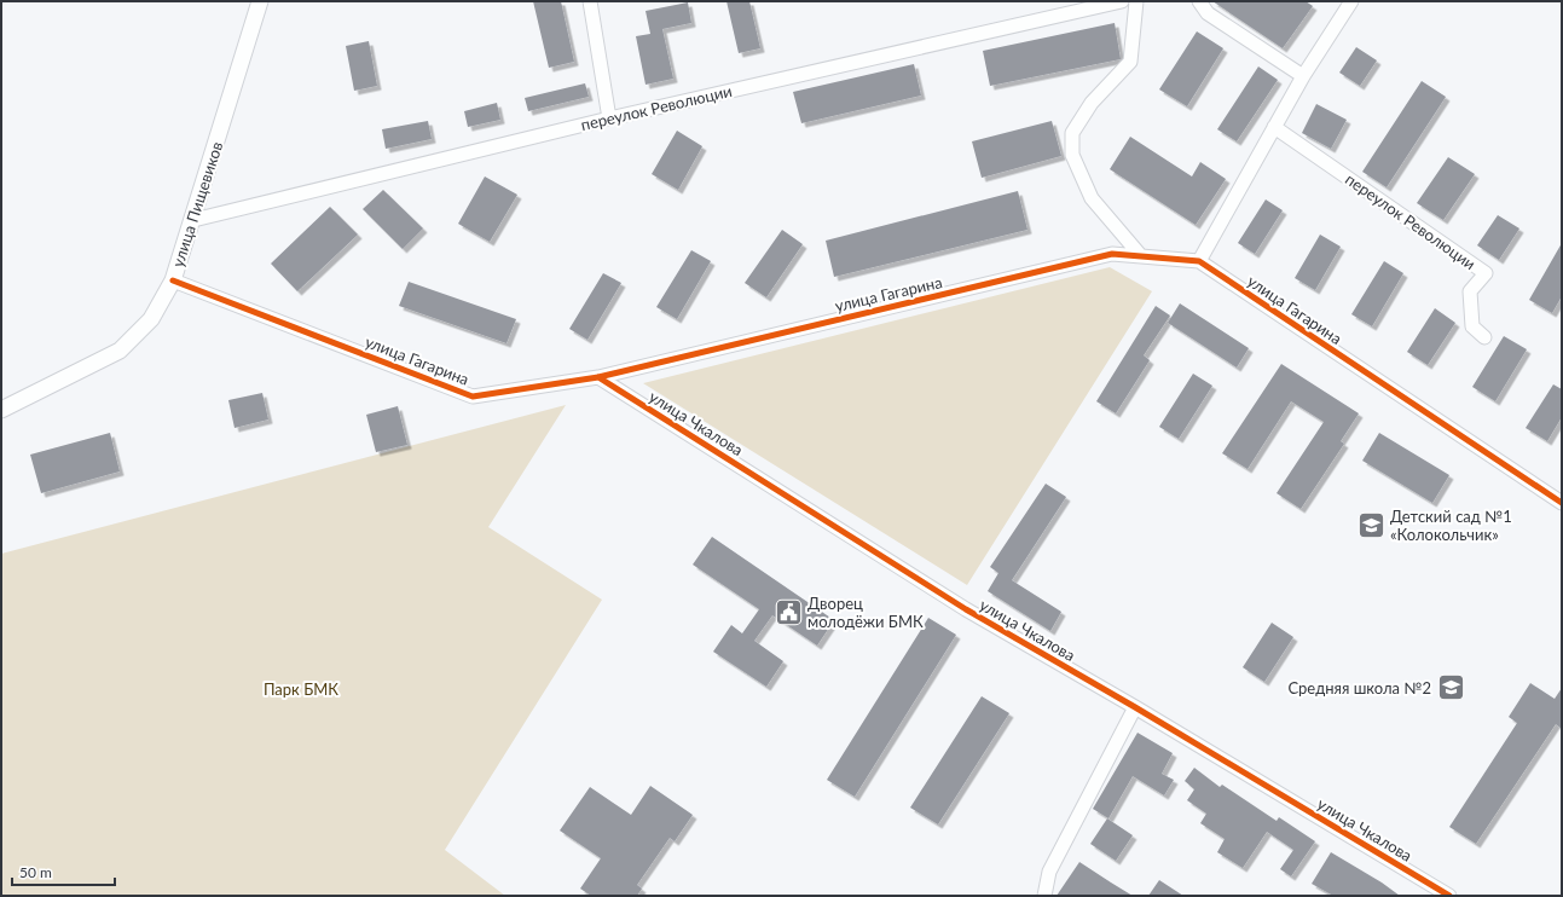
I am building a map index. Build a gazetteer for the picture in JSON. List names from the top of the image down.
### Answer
{
  "streets": {
    "street": [
      "переулок Революции",
      "улица Пищевиков",
      "улица Гагарина",
      "улица Чкалова"
    ]
  },
  "crossings": [
    ["переулок Революции", "улица Пищевиков"],
    ["улица Пищевиков", "улица Гагарина"],
    ["улица Гагарина", "улица Чкалова"]
  ],
  "parks": ["Парк БМК"],
  "places": {
    "school or university": ["Детский сад №1 «Колокольчик»", "Средняя школа №2"],
    "public building": ["Дворец молодёжи БМК"]
  },
  "scale_bar": "50 m"
}
